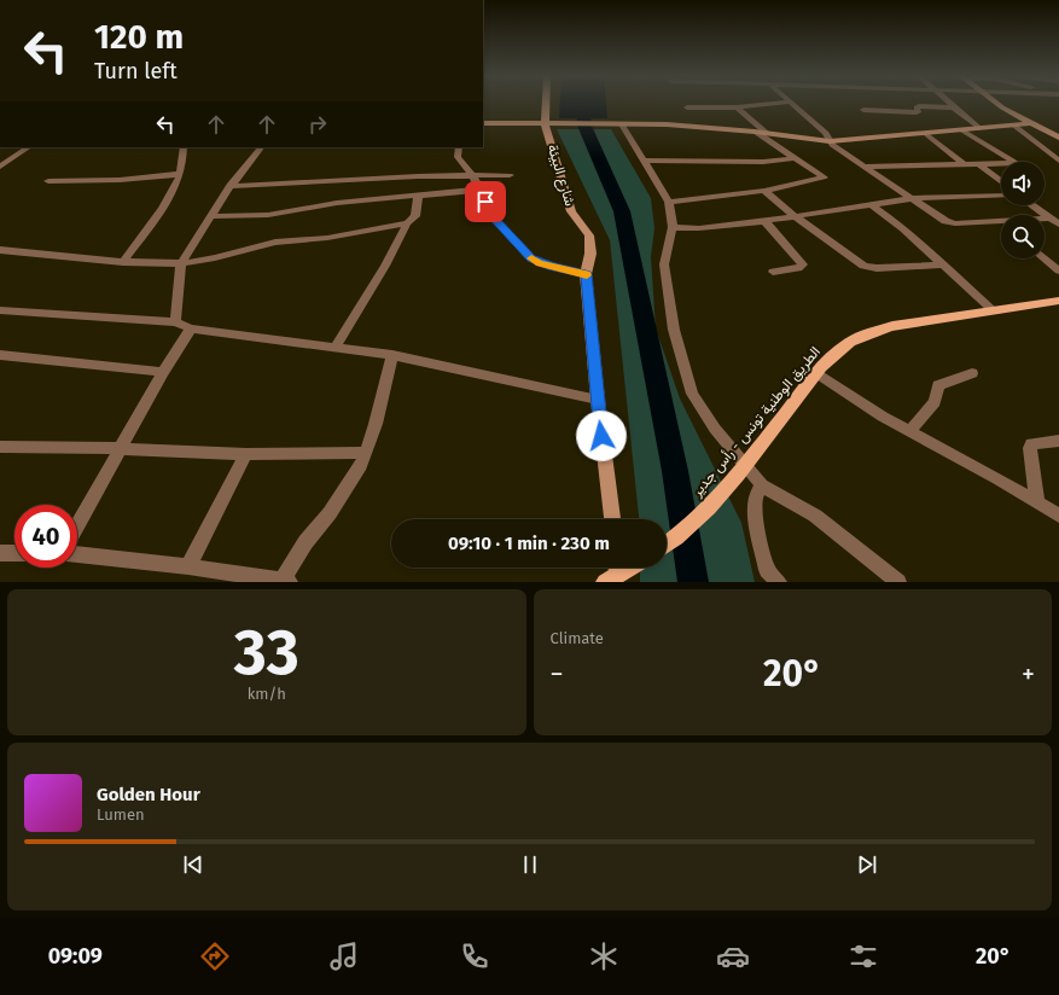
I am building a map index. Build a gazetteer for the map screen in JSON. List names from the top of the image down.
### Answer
{
  "streets": {
    "main road": ["الطريق الوطنية تونس - رأس جدير"],
    "street": ["شارع البيئة"]
  },
  "page": {
    "turn": ["120 m", "Turn left"],
    "limit": "40",
    "trip": "09:10 · 1 min · 230 m",
    "tile": [
      ["33", "km/h"],
      "Climate"
    ],
    "heat": ["−", "20°", "+"],
    "song": ["Golden Hour", "Lumen"],
    "tabs": ["09:09", "20°"]
  }
}
